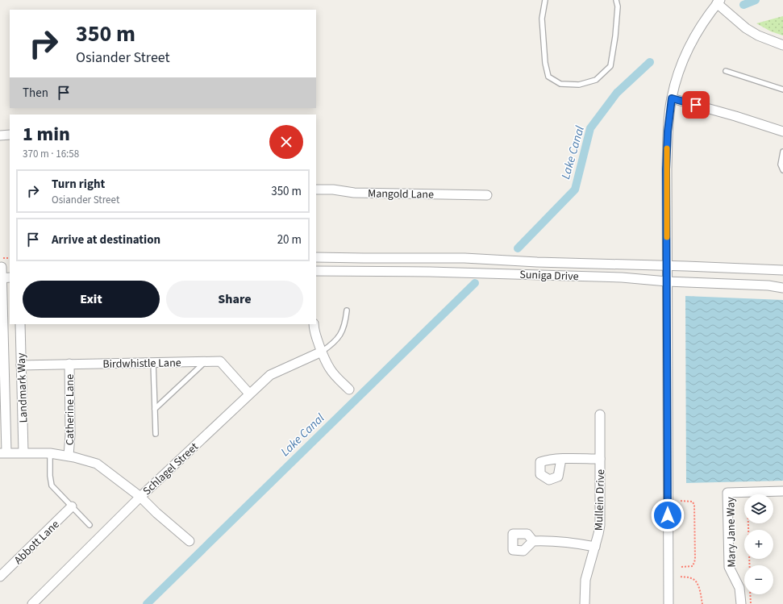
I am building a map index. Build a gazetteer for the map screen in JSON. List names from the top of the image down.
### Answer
{
  "streets": {
    "street": [
      "Mangold Lane",
      "Suniga Drive",
      "Birdwhistle Lane",
      "Landmark Way",
      "Catherine Lane",
      "Schlagel Street",
      "Mullein Drive",
      "Mary Jane Way",
      "Abbott Lane"
    ]
  },
  "crossings": [
    ["Birdwhistle Lane", "Landmark Way"],
    ["Birdwhistle Lane", "Catherine Lane"],
    ["Birdwhistle Lane", "Schlagel Street"],
    ["Catherine Lane", "Abbott Lane"]
  ],
  "water": ["Lake Canal"],
  "page": {
    "turn": ["350 m", "Osiander Street"],
    "then": "Then",
    "heading": ["1 min", "370 m · 16:58"],
    "list": [
      {
        "name": "Turn right",
        "note": "Osiander Street",
        "value": "350 m"
      },
      {
        "name": "Arrive at destination",
        "value": "20 m"
      }
    ],
    "buttons": ["Exit", "Share"],
    "map_buttons": ["+", "−"]
  }
}
